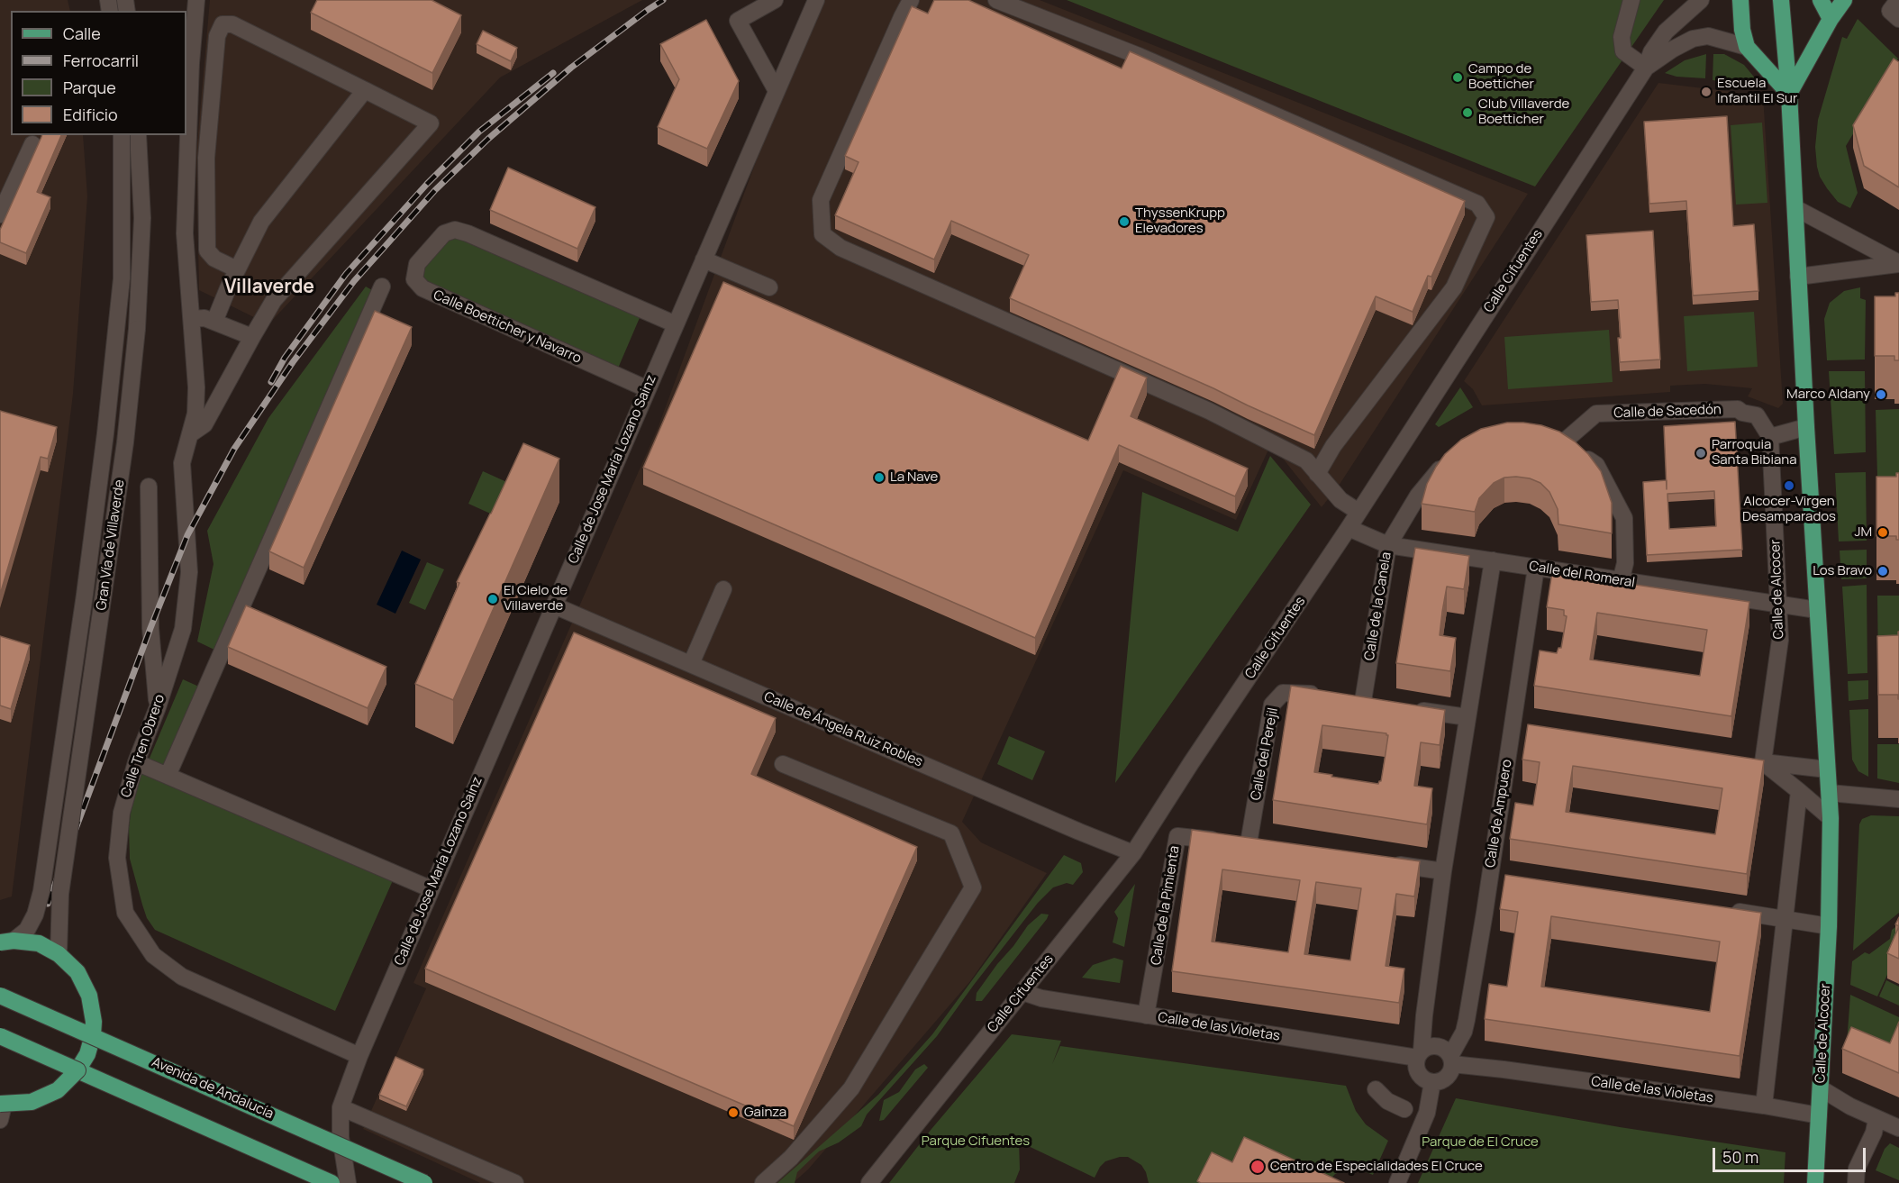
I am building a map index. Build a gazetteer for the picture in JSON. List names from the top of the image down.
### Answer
{
  "streets": {
    "main road": ["Calle de Alcocer", "Avenida de Andalucía"],
    "street": [
      "Calle Cifuentes",
      "Calle Boetticher y Navarro",
      "Calle de Sacedón",
      "Calle de Jose María Lozano Sainz",
      "Gran Vía de Villaverde",
      "Calle del Romeral",
      "Calle de la Canela",
      "Calle de Ángela Ruiz Robles",
      "Calle Tren Obrero",
      "Calle del Perejil",
      "Calle de Ampuero",
      "Calle de la Pimienta",
      "Calle de las Violetas"
    ]
  },
  "crossings": [
    ["Calle Cifuentes", "Calle del Romeral"],
    ["Calle Cifuentes", "Calle de Ángela Ruiz Robles"],
    ["Calle Cifuentes", "Calle de las Violetas"],
    ["Calle Boetticher y Navarro", "Calle de Jose María Lozano Sainz"],
    ["Calle de Sacedón", "Calle de Alcocer"],
    ["Calle de Jose María Lozano Sainz", "Calle de Ángela Ruiz Robles"],
    ["Calle de Jose María Lozano Sainz", "Calle Tren Obrero"],
    ["Calle del Romeral", "Calle de Alcocer"],
    ["Calle del Romeral", "Calle de la Canela"],
    ["Calle del Romeral", "Calle de Ampuero"],
    ["Calle de Alcocer", "Calle de las Violetas"],
    ["Calle del Perejil", "Calle de la Pimienta"],
    ["Calle de Ampuero", "Calle de las Violetas"],
    ["Calle de la Pimienta", "Calle de las Violetas"]
  ],
  "districts": ["Villaverde"],
  "parks": ["Parque Cifuentes", "Parque de El Cruce"],
  "places": [
    "Campo de Boetticher",
    "Escuela Infantil El Sur",
    "Club Villaverde Boetticher",
    "ThyssenKrupp Elevadores",
    "Marco Aldany",
    "Parroquia Santa Bibiana",
    "La Nave",
    "Alcocer-Virgen Desamparados",
    "JM",
    "Los Bravo",
    "El Cielo de Villaverde",
    "Gainza",
    "Centro de Especialidades El Cruce"
  ],
  "legend": [
    "Calle",
    "Ferrocarril",
    "Parque",
    "Edificio"
  ],
  "scale_bar": "50 m"
}
